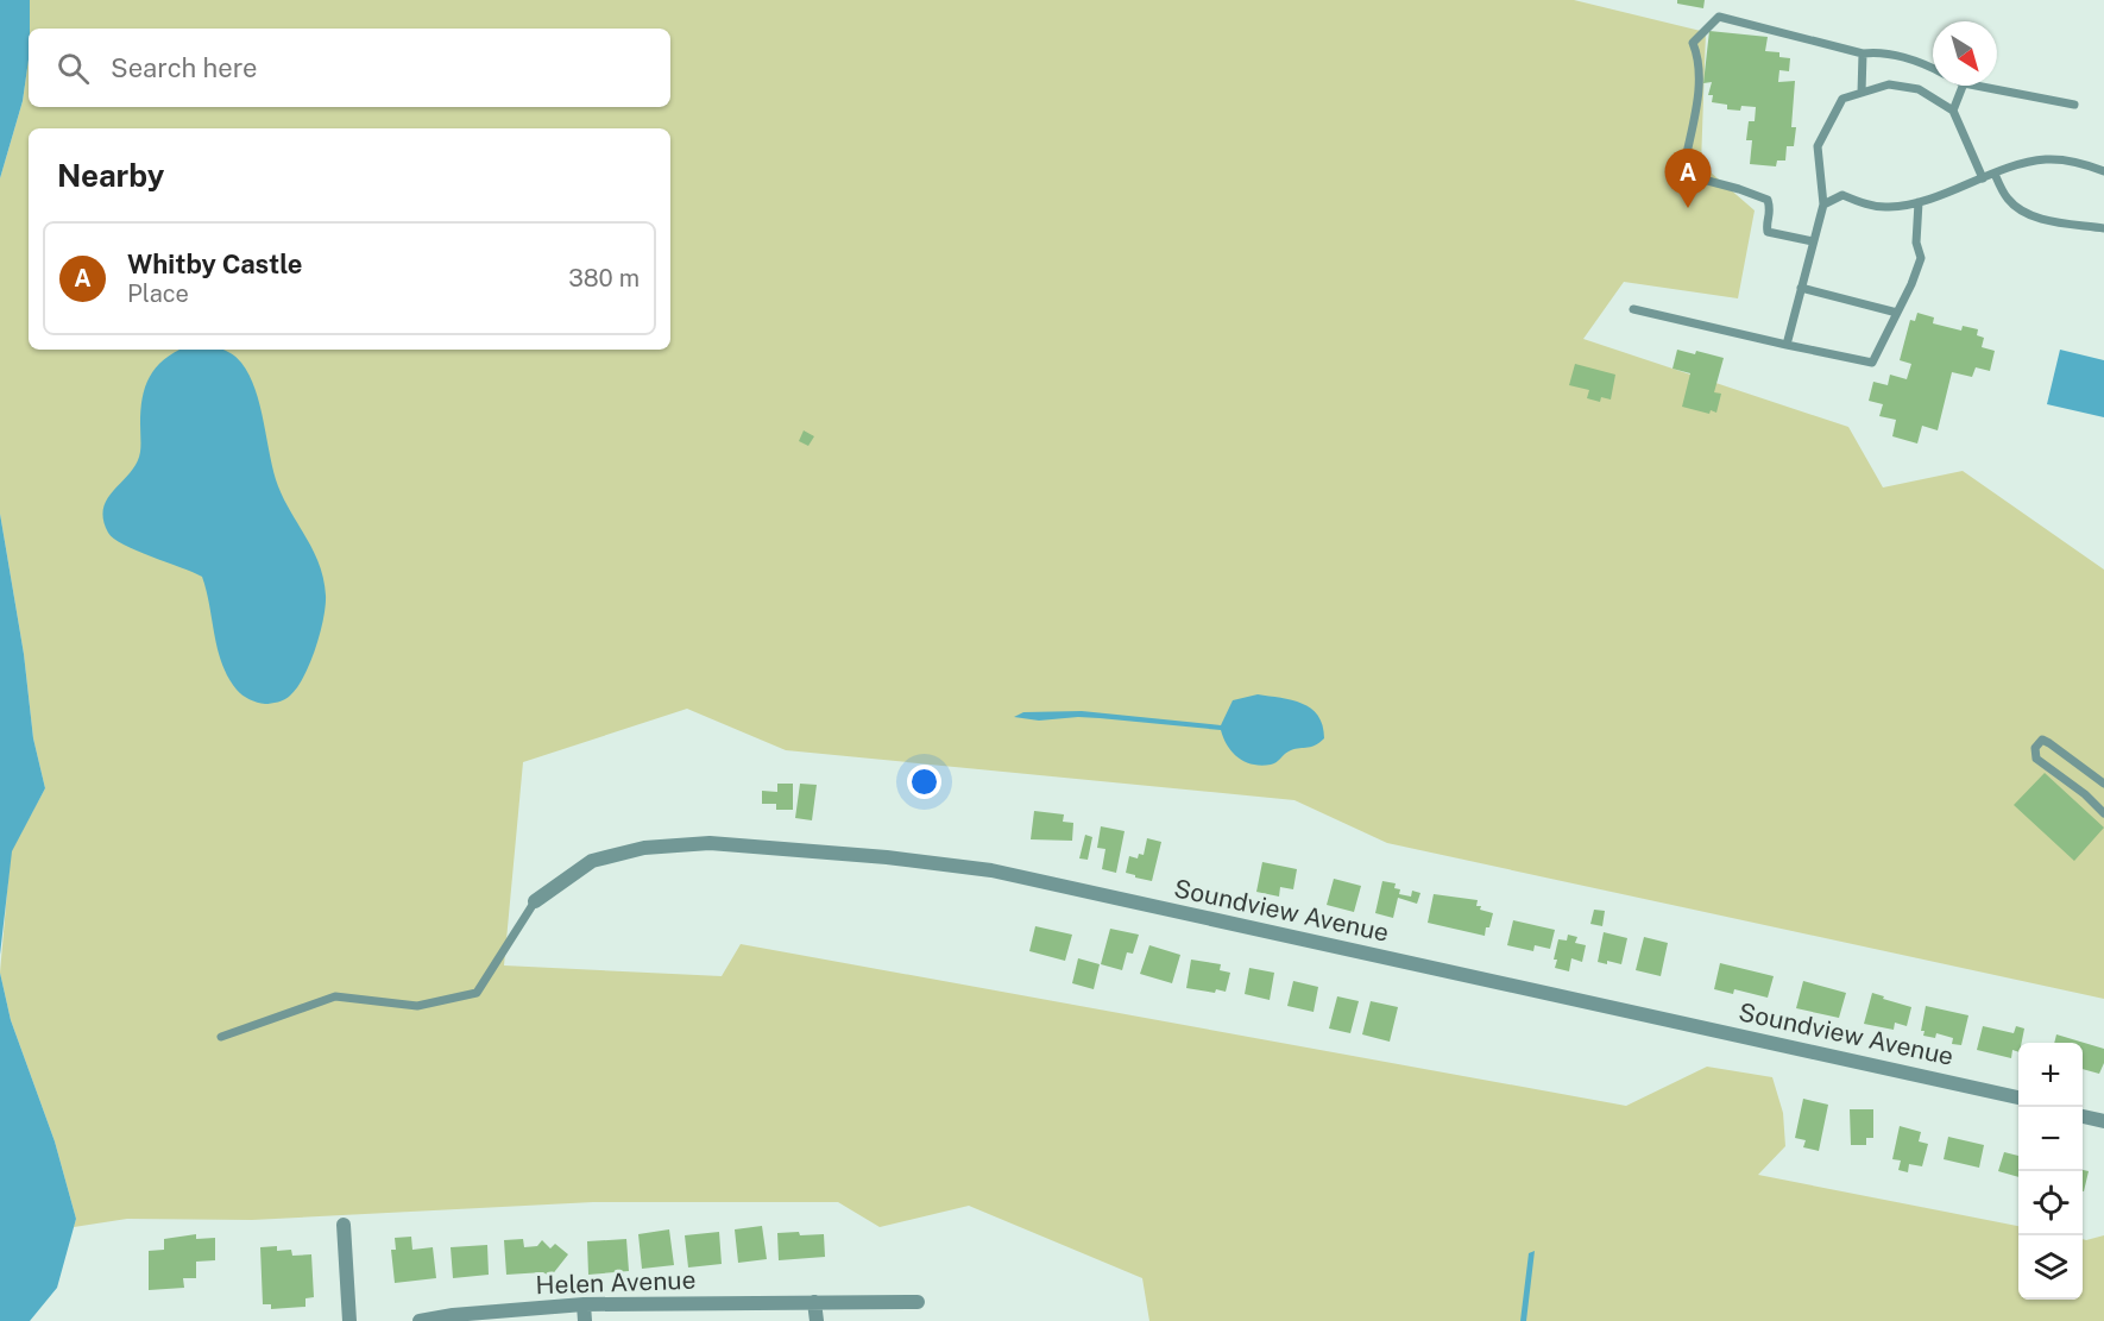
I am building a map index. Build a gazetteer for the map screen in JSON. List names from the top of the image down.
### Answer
{
  "streets": {
    "street": ["Soundview Avenue", "Helen Avenue"]
  },
  "north": "bottom right",
  "page": {
    "search": "Search here",
    "heading": "Nearby",
    "pins": "A",
    "list": [
      {
        "mark": "A",
        "name": "Whitby Castle",
        "note": "Place",
        "value": "380 m"
      }
    ],
    "map_buttons": ["+", "−"]
  }
}
